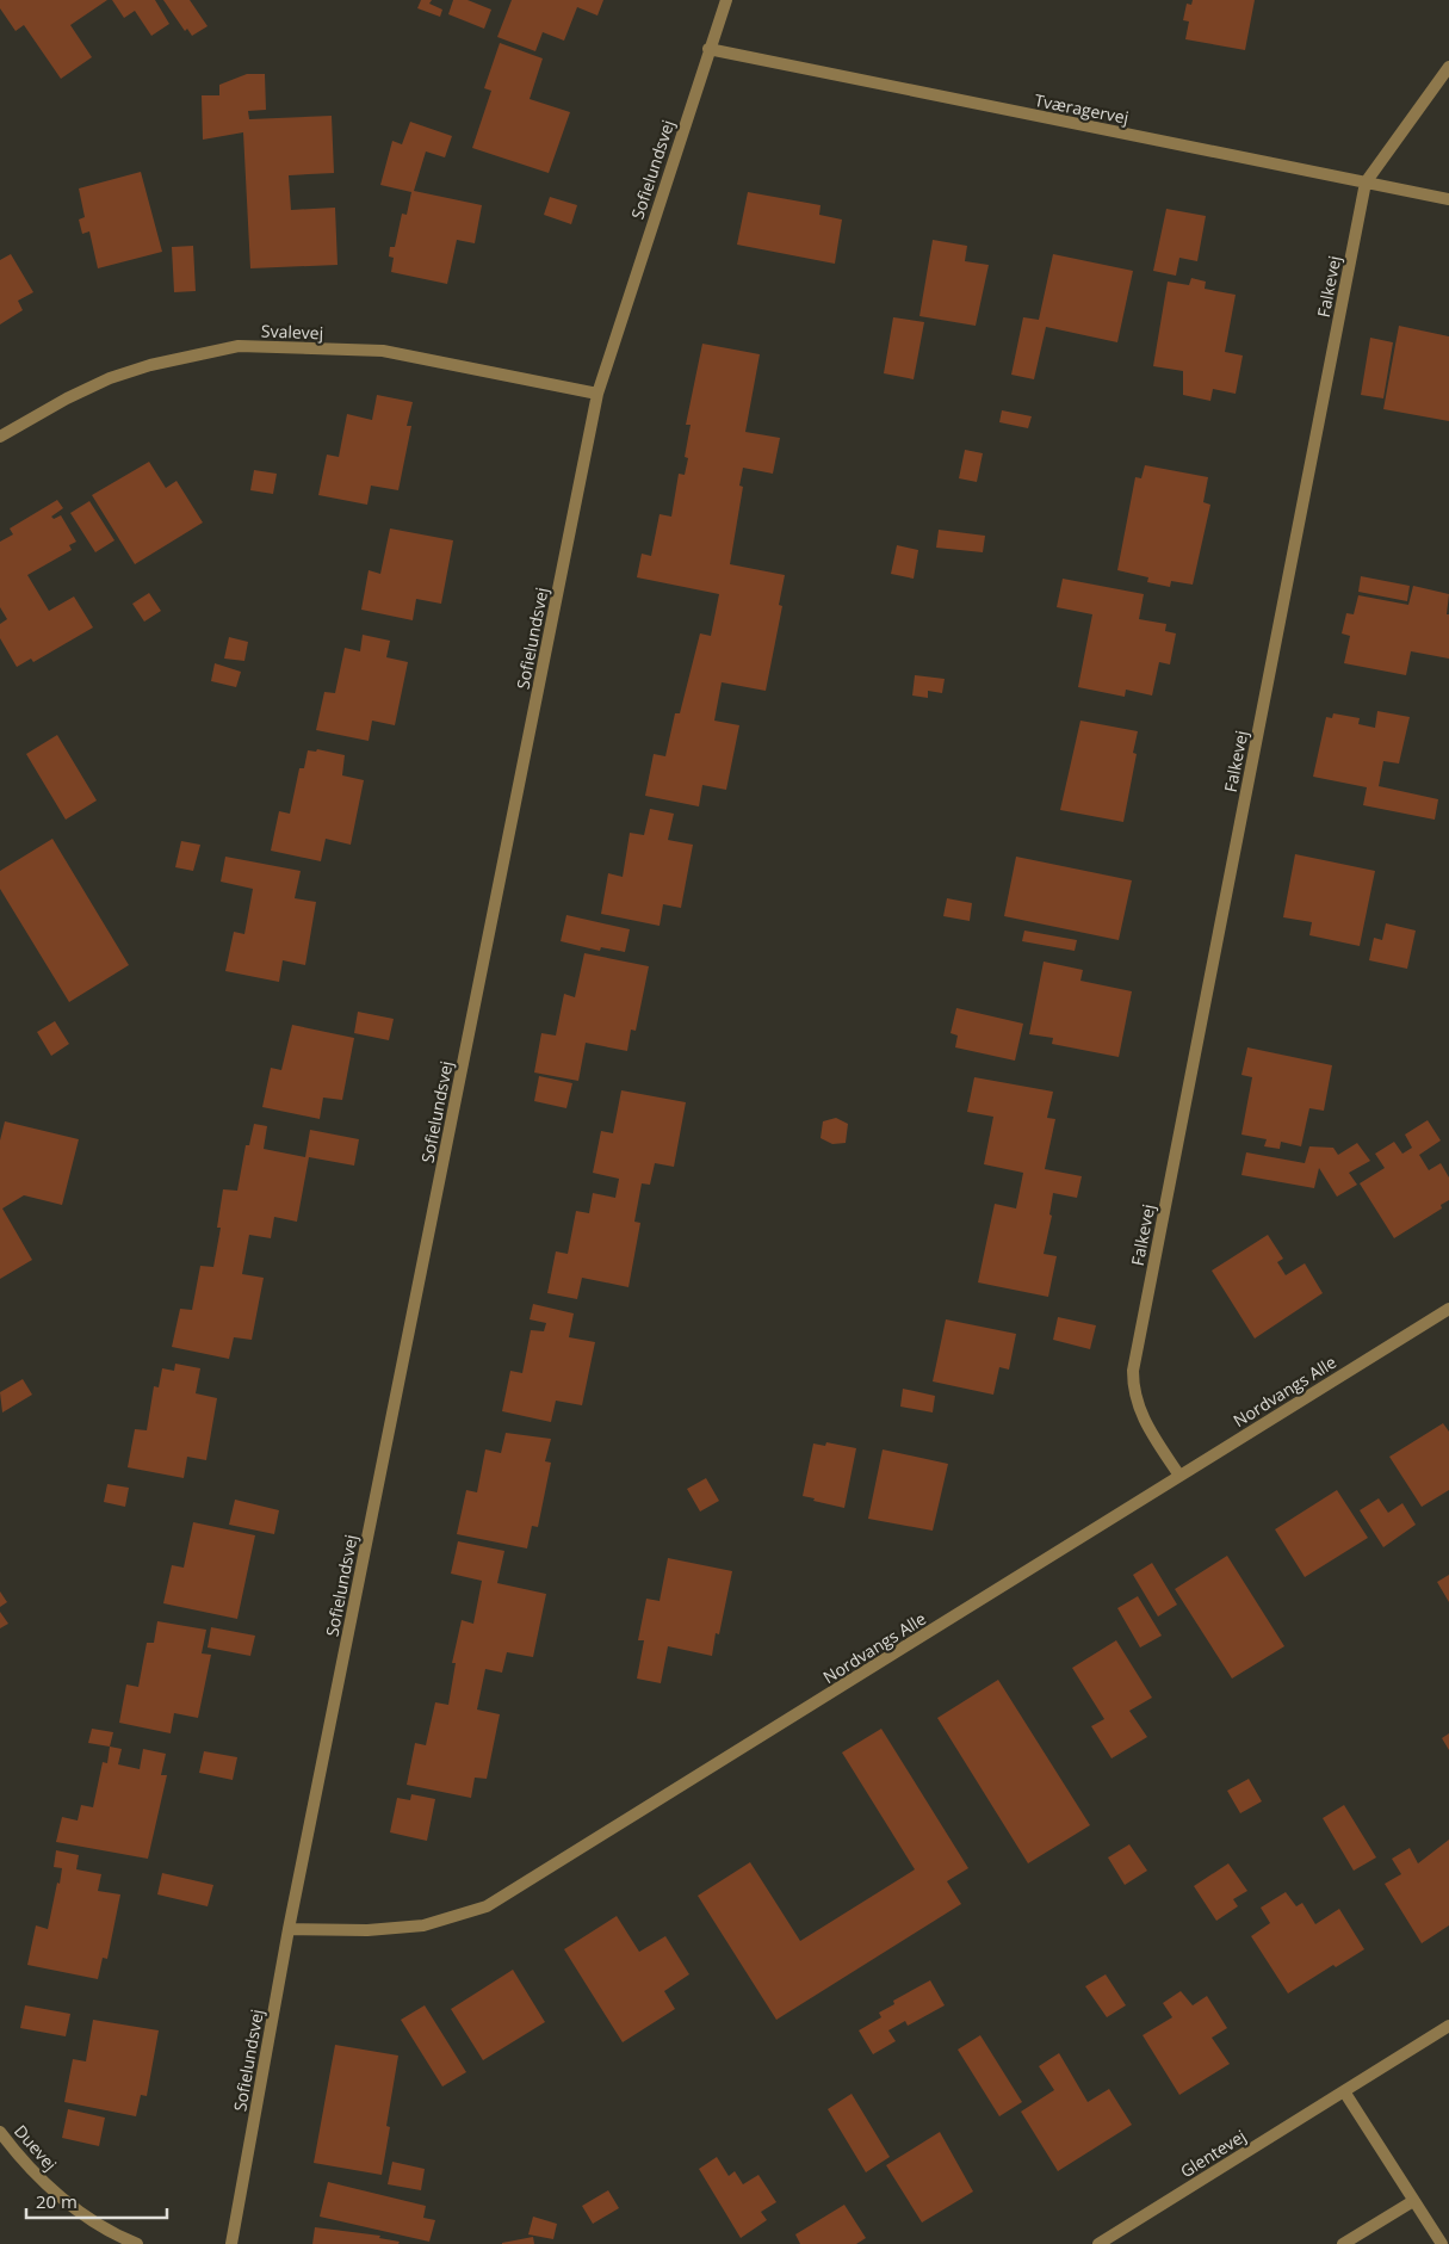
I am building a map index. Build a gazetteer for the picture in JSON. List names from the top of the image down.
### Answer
{
  "streets": {
    "street": [
      "Tværagervej",
      "Sofielundsvej",
      "Falkevej",
      "Svalevej",
      "Nordvangs Alle",
      "Duevej",
      "Glentevej"
    ]
  },
  "crossings": [
    ["Tværagervej", "Sofielundsvej"],
    ["Tværagervej", "Falkevej"],
    ["Sofielundsvej", "Svalevej"],
    ["Sofielundsvej", "Nordvangs Alle"],
    ["Falkevej", "Nordvangs Alle"]
  ],
  "scale_bar": "20 m"
}
